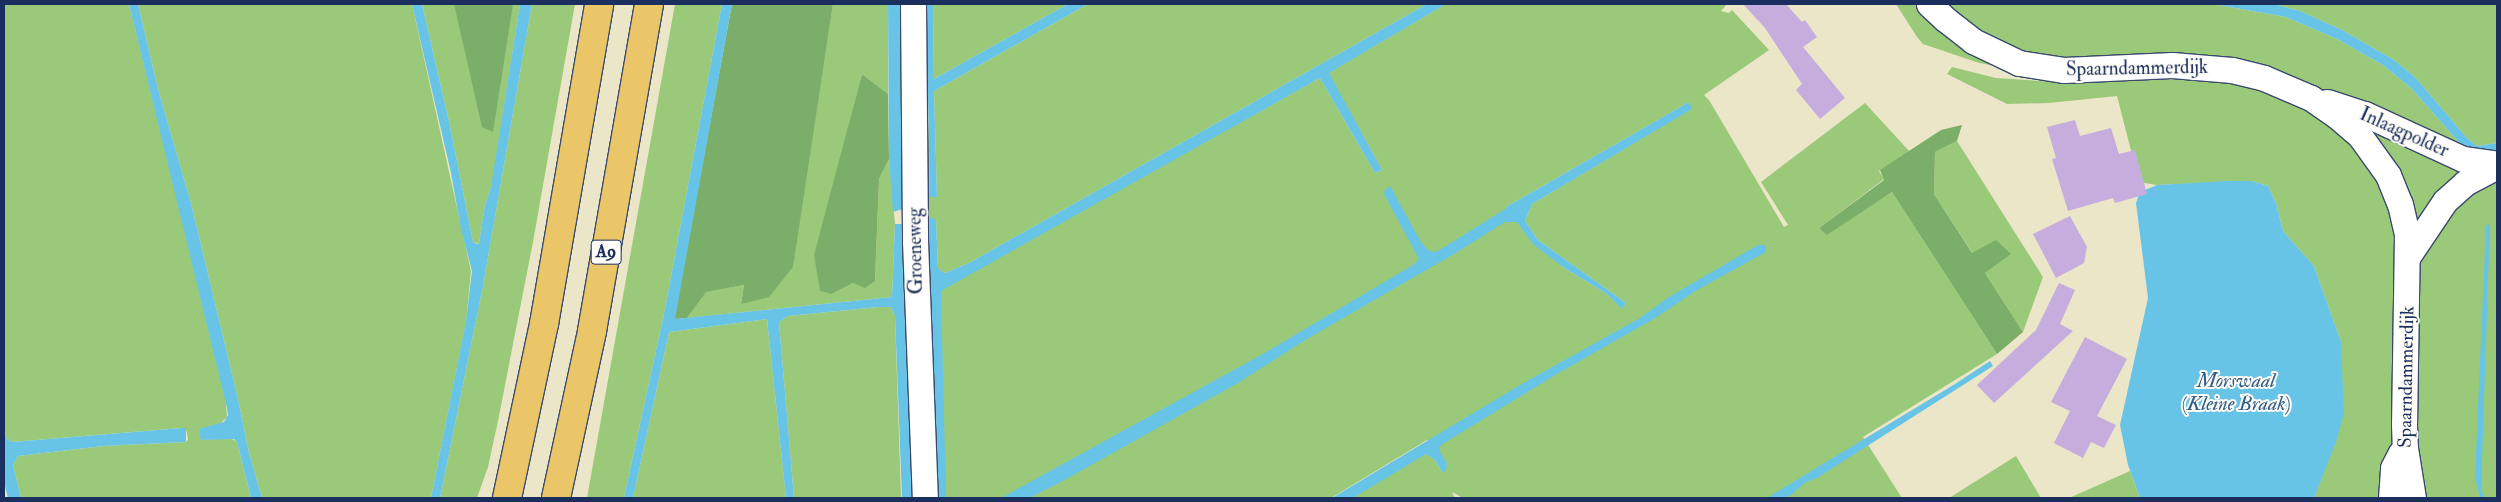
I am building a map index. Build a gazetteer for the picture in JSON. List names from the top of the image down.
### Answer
{
  "streets": {
    "highway": ["A9"],
    "street": ["Spaarndammerdijk", "Inlaagpolder", "Groeneweg"]
  },
  "crossings": [
    ["Spaarndammerdijk", "Inlaagpolder"]
  ],
  "water": ["Morswaal (Kleine Braak)"]
}
